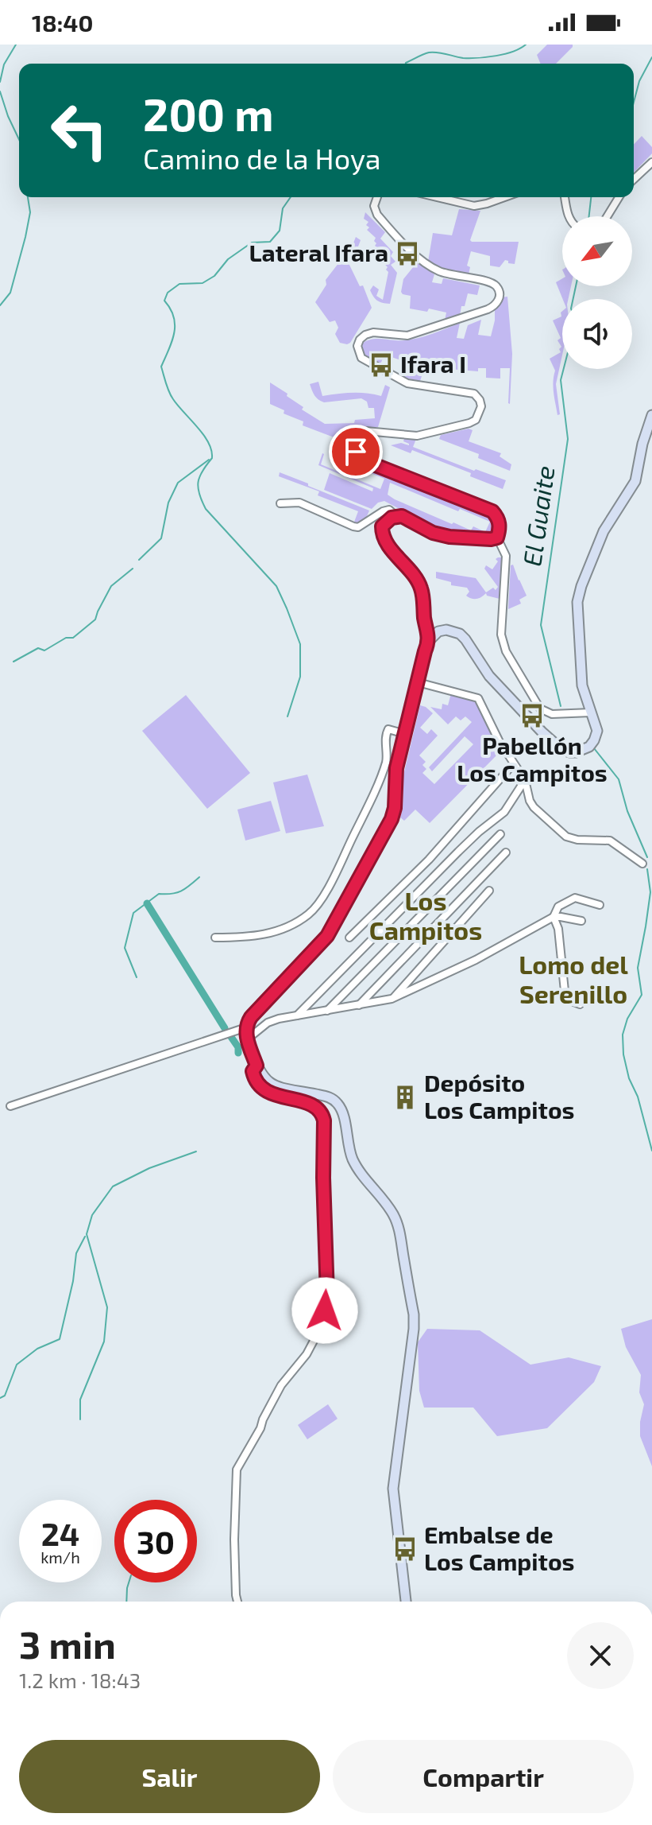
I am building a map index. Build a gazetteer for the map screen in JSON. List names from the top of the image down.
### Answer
{
  "districts": ["Los Campitos", "Lomo del Serenillo"],
  "water": ["El Guaite"],
  "places": {
    "bus stop": [
      "Lateral Ifara",
      "Ifara I",
      "Pabellón Los Campitos",
      "Embalse de Los Campitos"
    ],
    "building": ["Depósito Los Campitos"]
  },
  "north": "bottom left",
  "page": {
    "status": "18:40",
    "turn": ["200 m", "Camino de la Hoya"],
    "speed": "24 km/h",
    "limit": "30",
    "heading": ["3 min", "1.2 km · 18:43"],
    "buttons": ["Salir", "Compartir"]
  }
}
